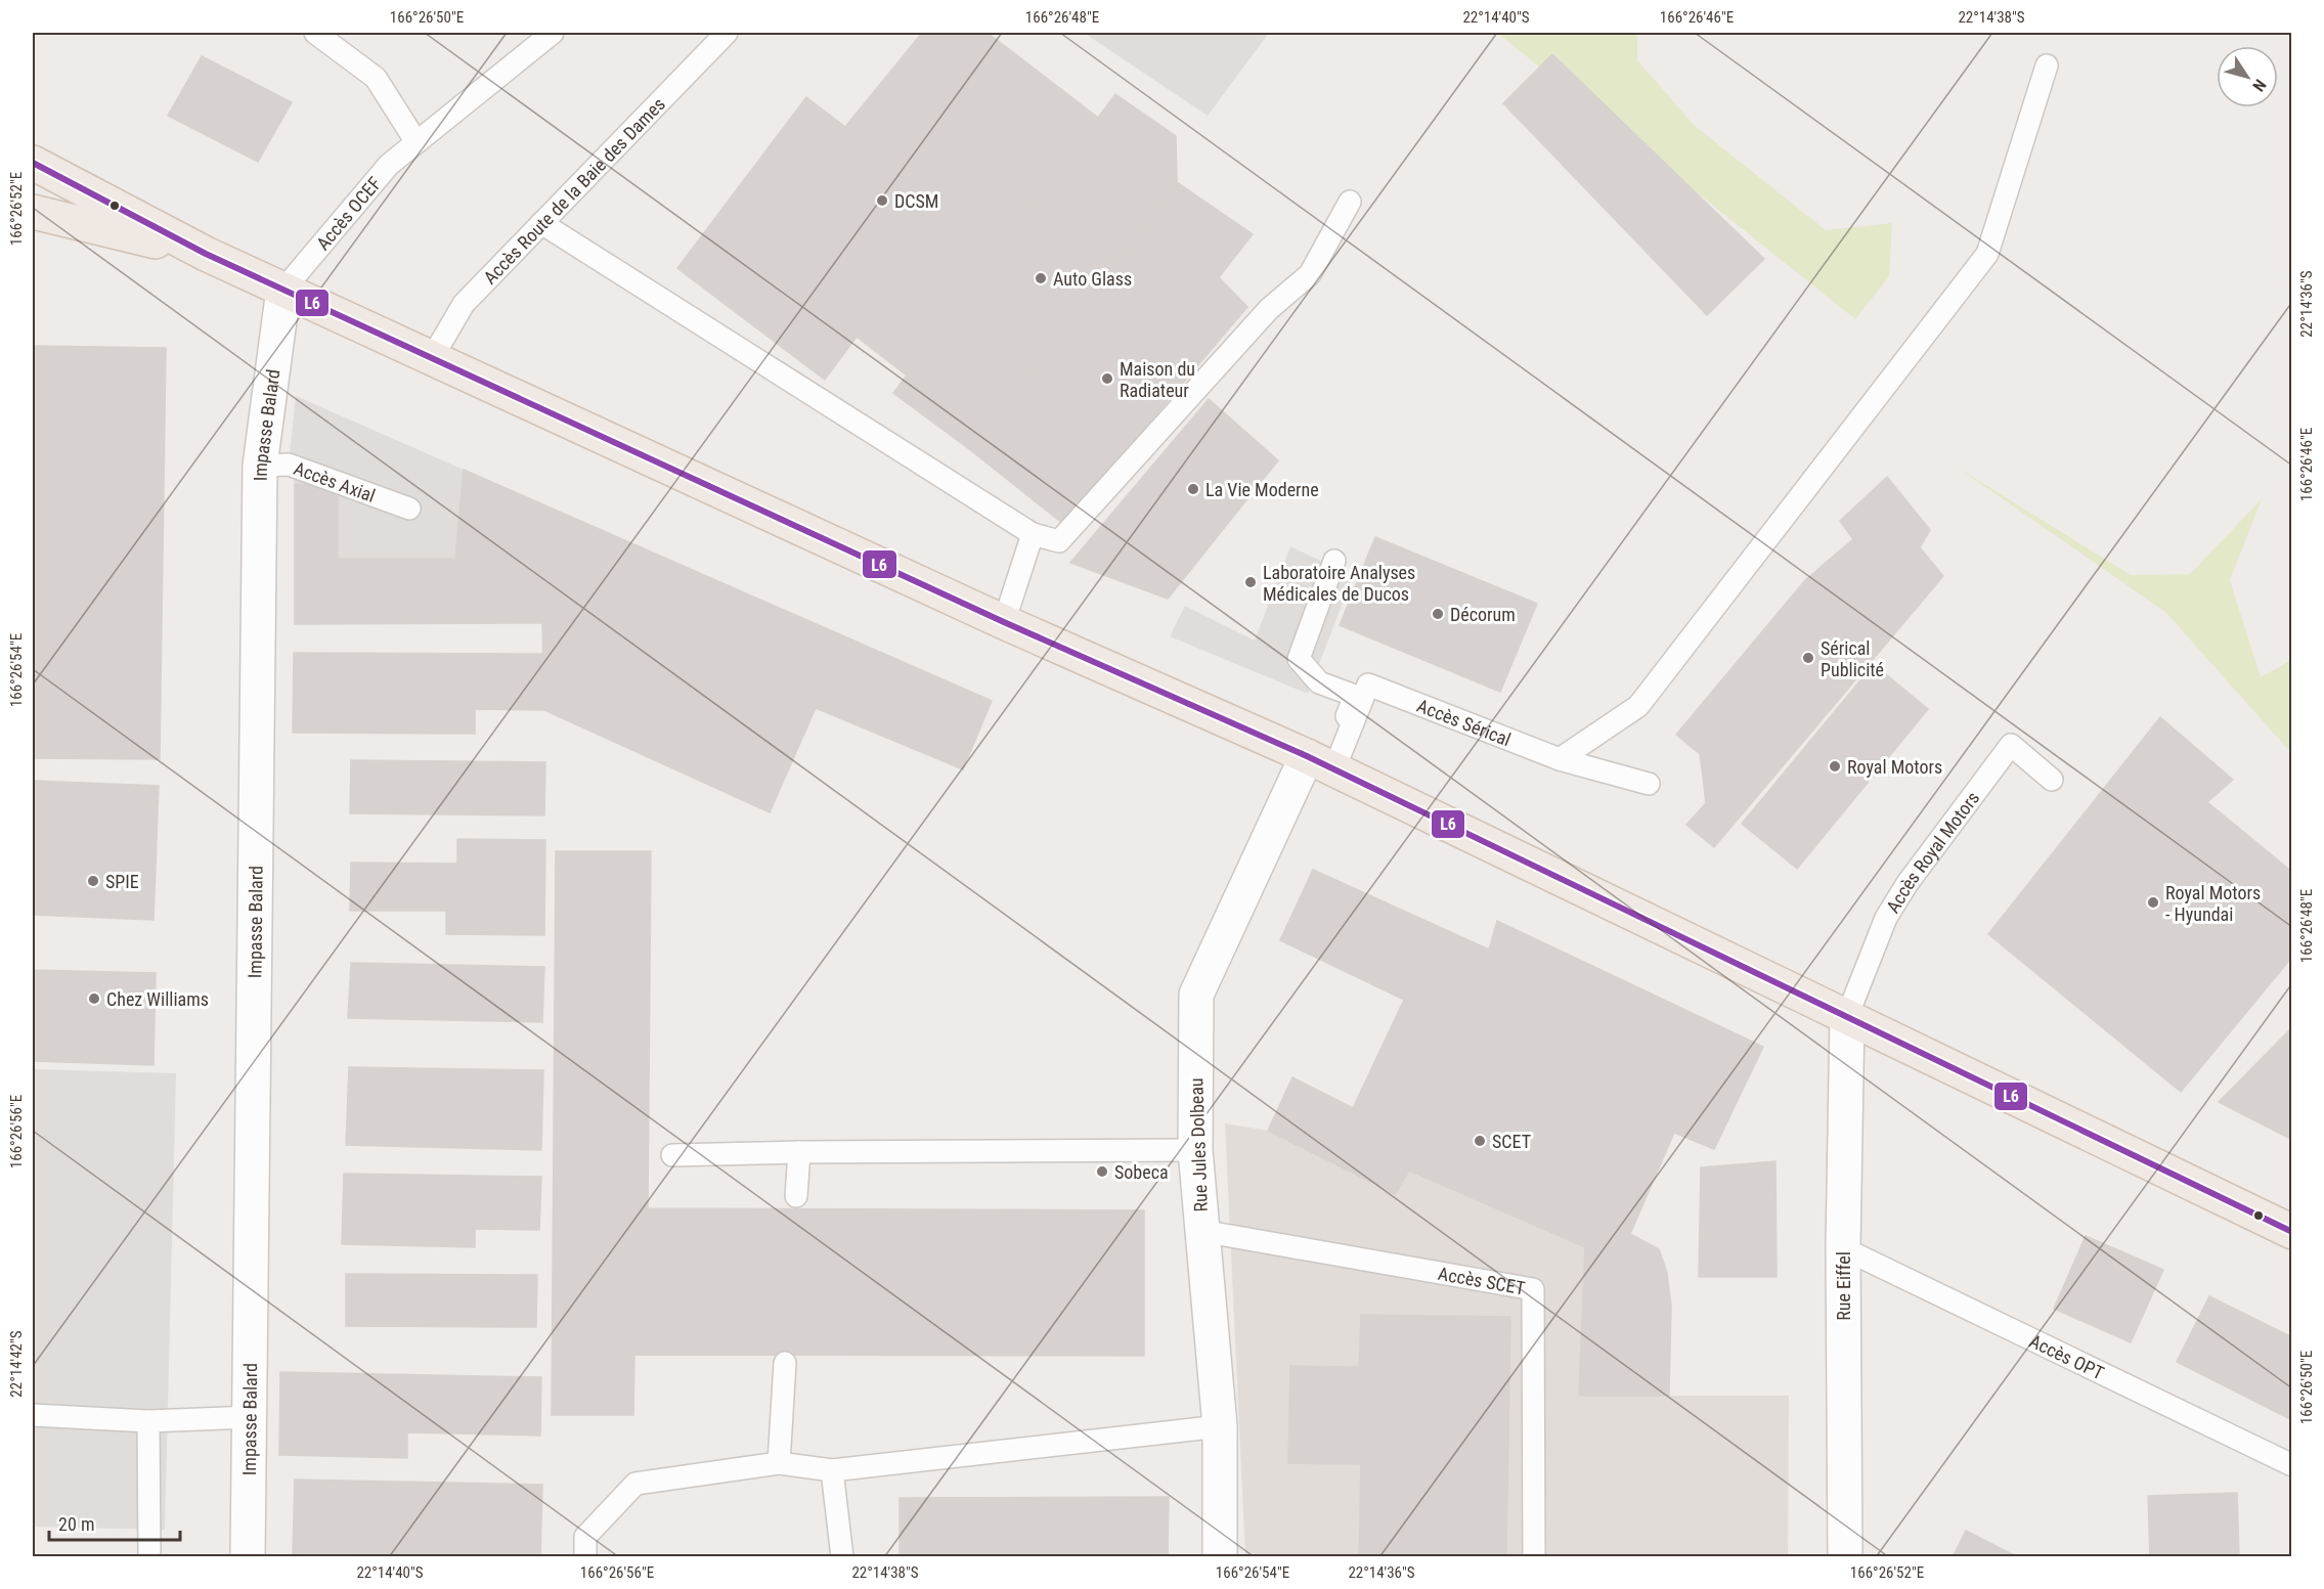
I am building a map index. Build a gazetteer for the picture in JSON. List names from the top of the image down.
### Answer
{
  "streets": {
    "street": ["Impasse Balard", "Rue Jules Dolbeau", "Rue Eiffel"],
    "lane": [
      "Accès Route de la Baie des Dames",
      "Accès OCEF",
      "Accès Axial",
      "Accès Sérical",
      "Accès Royal Motors",
      "Accès SCET",
      "Accès OPT"
    ]
  },
  "crossings": [
    ["Accès OCEF", "Impasse Balard"],
    ["Impasse Balard", "Accès Axial"],
    ["Accès Sérical", "Rue Jules Dolbeau"],
    ["Accès Royal Motors", "Rue Eiffel"],
    ["Rue Jules Dolbeau", "Accès SCET"],
    ["Rue Eiffel", "Accès OPT"]
  ],
  "places": [
    "DCSM",
    "Auto Glass",
    "Maison du Radiateur",
    "La Vie Moderne",
    "Laboratoire Analyses Médicales de Ducos",
    "Décorum",
    "Sérical Publicité",
    "Royal Motors",
    "SPIE",
    "Royal Motors - Hyundai",
    "Chez Williams",
    "SCET",
    "Sobeca"
  ],
  "lines": ["transit line L6"],
  "scale_bar": "20 m",
  "north": "bottom right",
  "coordinates": [
    "166°26'50\"E",
    "166°26'48\"E",
    "22°14'40\"S",
    "166°26'46\"E",
    "22°14'38\"S",
    "166°26'52\"E",
    "22°14'36\"S",
    "166°26'54\"E",
    "166°26'56\"E",
    "22°14'42\"S"
  ]
}
